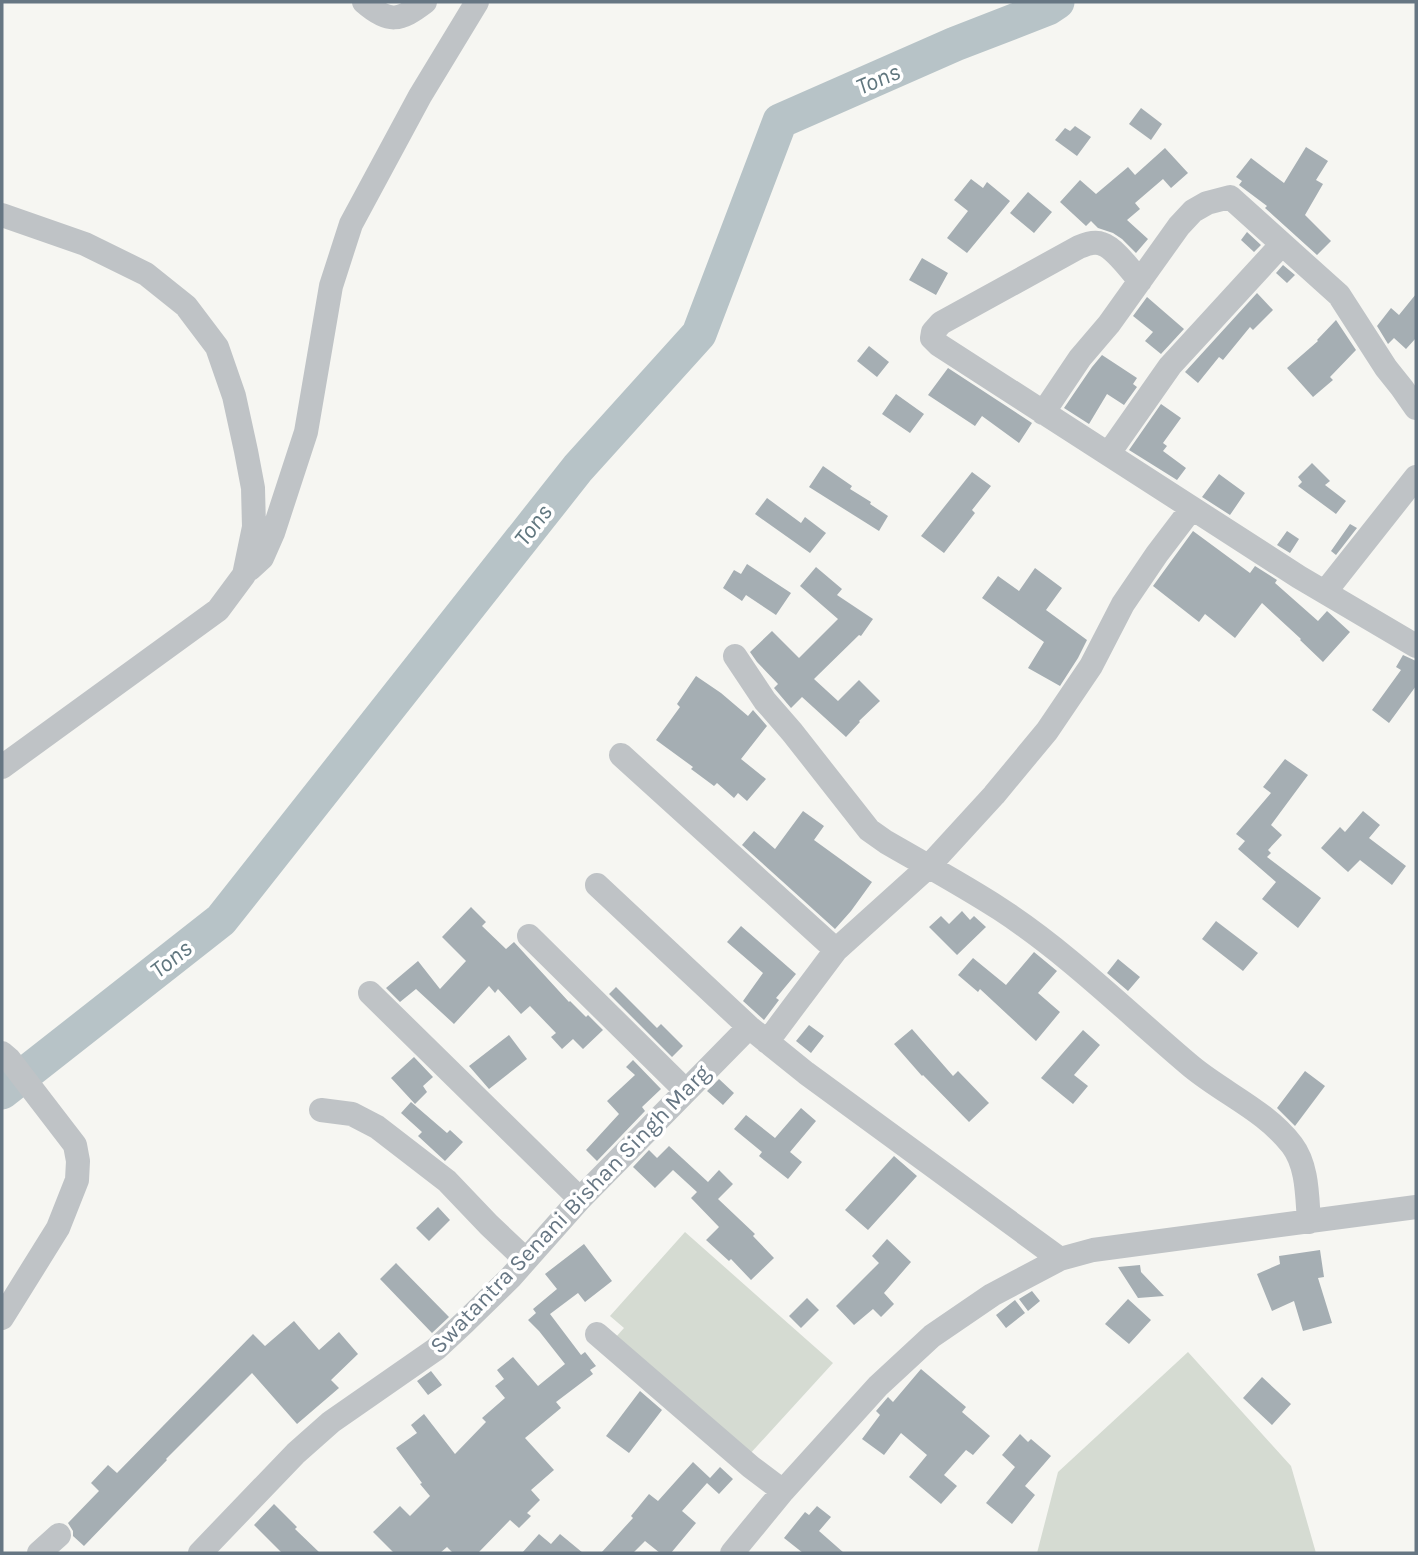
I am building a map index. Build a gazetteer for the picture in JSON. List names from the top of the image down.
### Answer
{
  "streets": {
    "street": ["Swatantra Senani Bishan Singh Marg"]
  },
  "water": ["Tons"]
}
